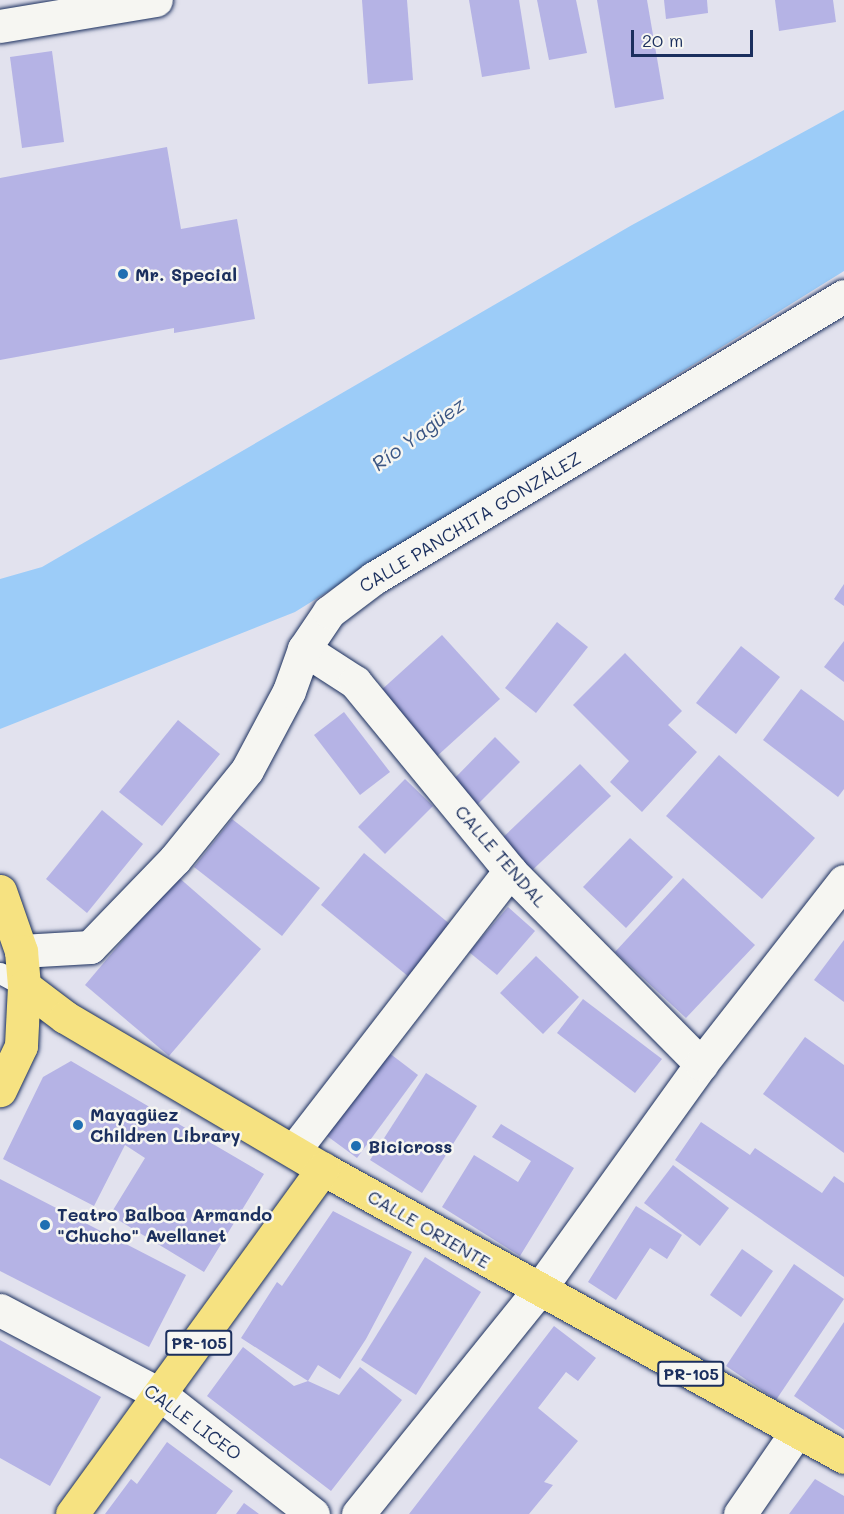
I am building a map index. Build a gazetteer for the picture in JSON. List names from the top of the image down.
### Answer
{
  "streets": {
    "main road": ["CALLE ORIENTE", "PR-105"],
    "street": ["CALLE PANCHITA GONZÁLEZ", "CALLE TENDAL", "CALLE LICEO"]
  },
  "crossings": [
    ["CALLE PANCHITA GONZÁLEZ", "CALLE TENDAL"],
    ["CALLE PANCHITA GONZÁLEZ", "CALLE ORIENTE"],
    ["CALLE ORIENTE", "PR-105"],
    ["PR-105", "CALLE LICEO"]
  ],
  "water": ["Río Yagüez"],
  "places": [
    "Mr. Special",
    "Mayagüez Children Library",
    "Bicicross",
    "Teatro Balboa Armando \"Chucho\" Avellanet"
  ],
  "scale_bar": "20 m"
}
